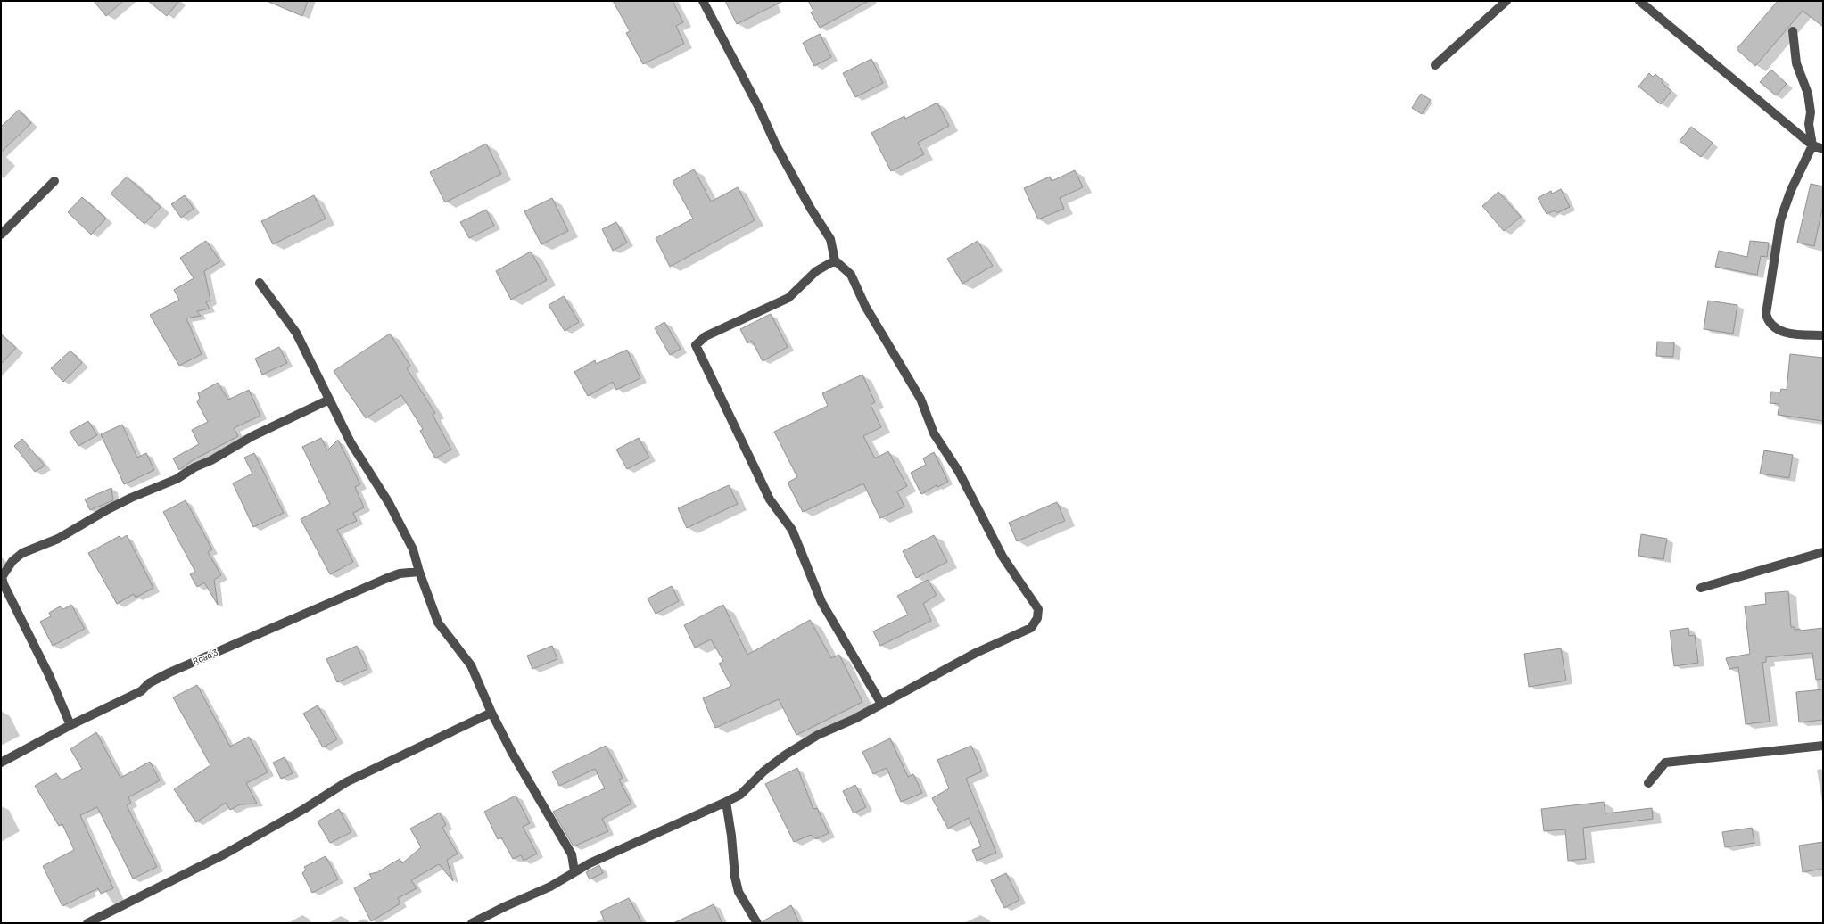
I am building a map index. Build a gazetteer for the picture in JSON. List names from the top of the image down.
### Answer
{
  "streets": {
    "street": ["Road 3"]
  }
}
